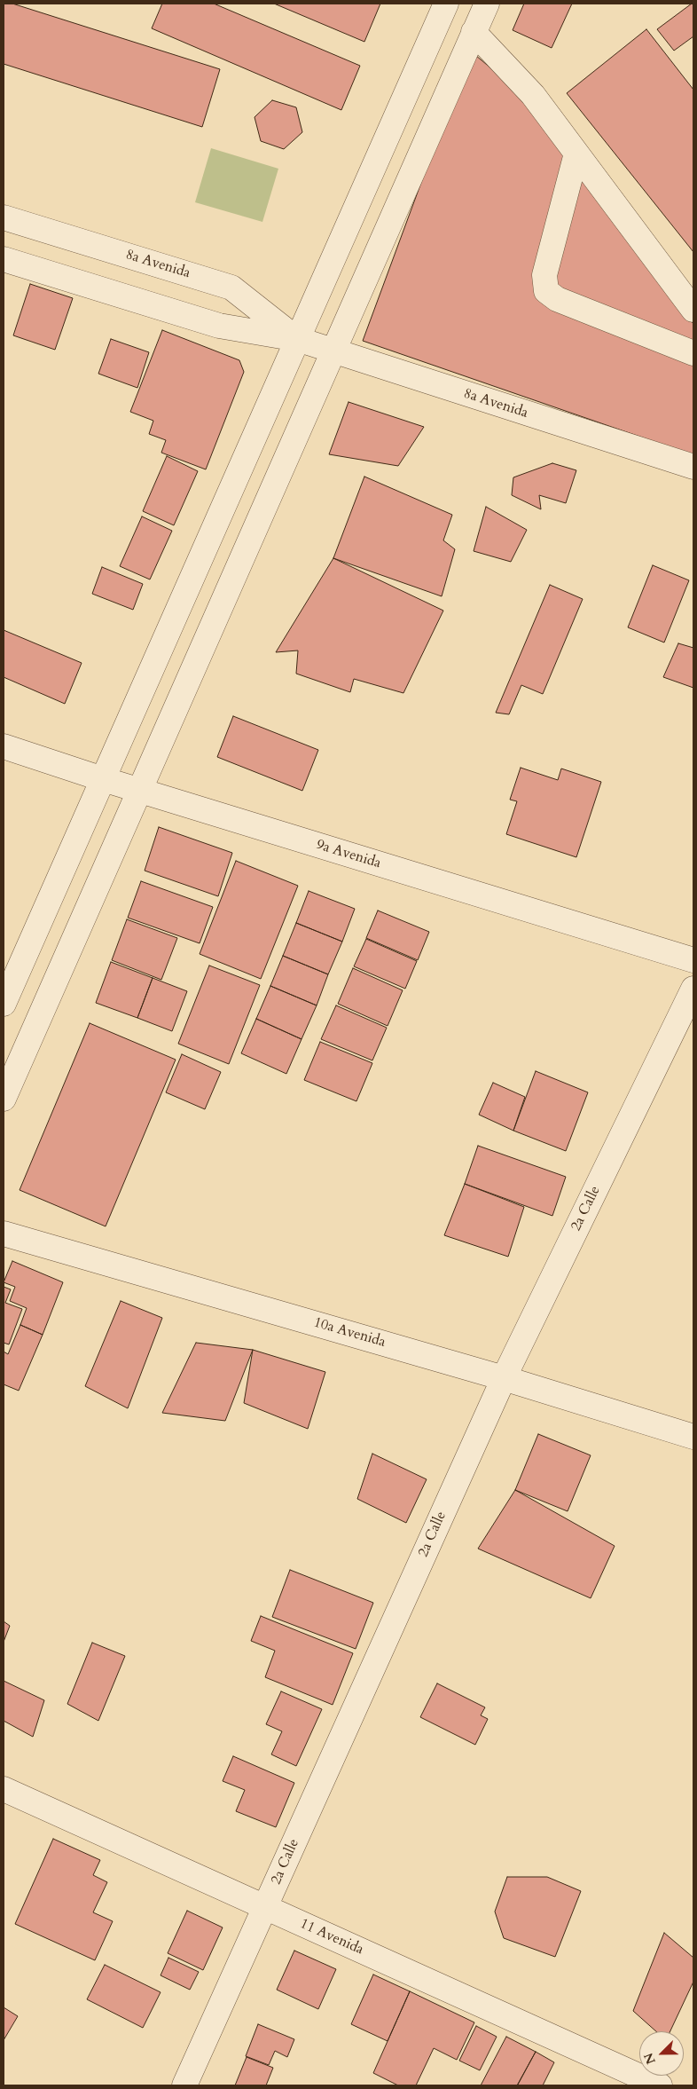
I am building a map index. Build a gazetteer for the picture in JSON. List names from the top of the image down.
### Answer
{
  "streets": {
    "street": [
      "8a Avenida",
      "9a Avenida",
      "2a Calle",
      "10a Avenida",
      "11 Avenida"
    ]
  },
  "crossings": [
    ["2a Calle", "10a Avenida"],
    ["2a Calle", "11 Avenida"]
  ],
  "north": "bottom left"
}
